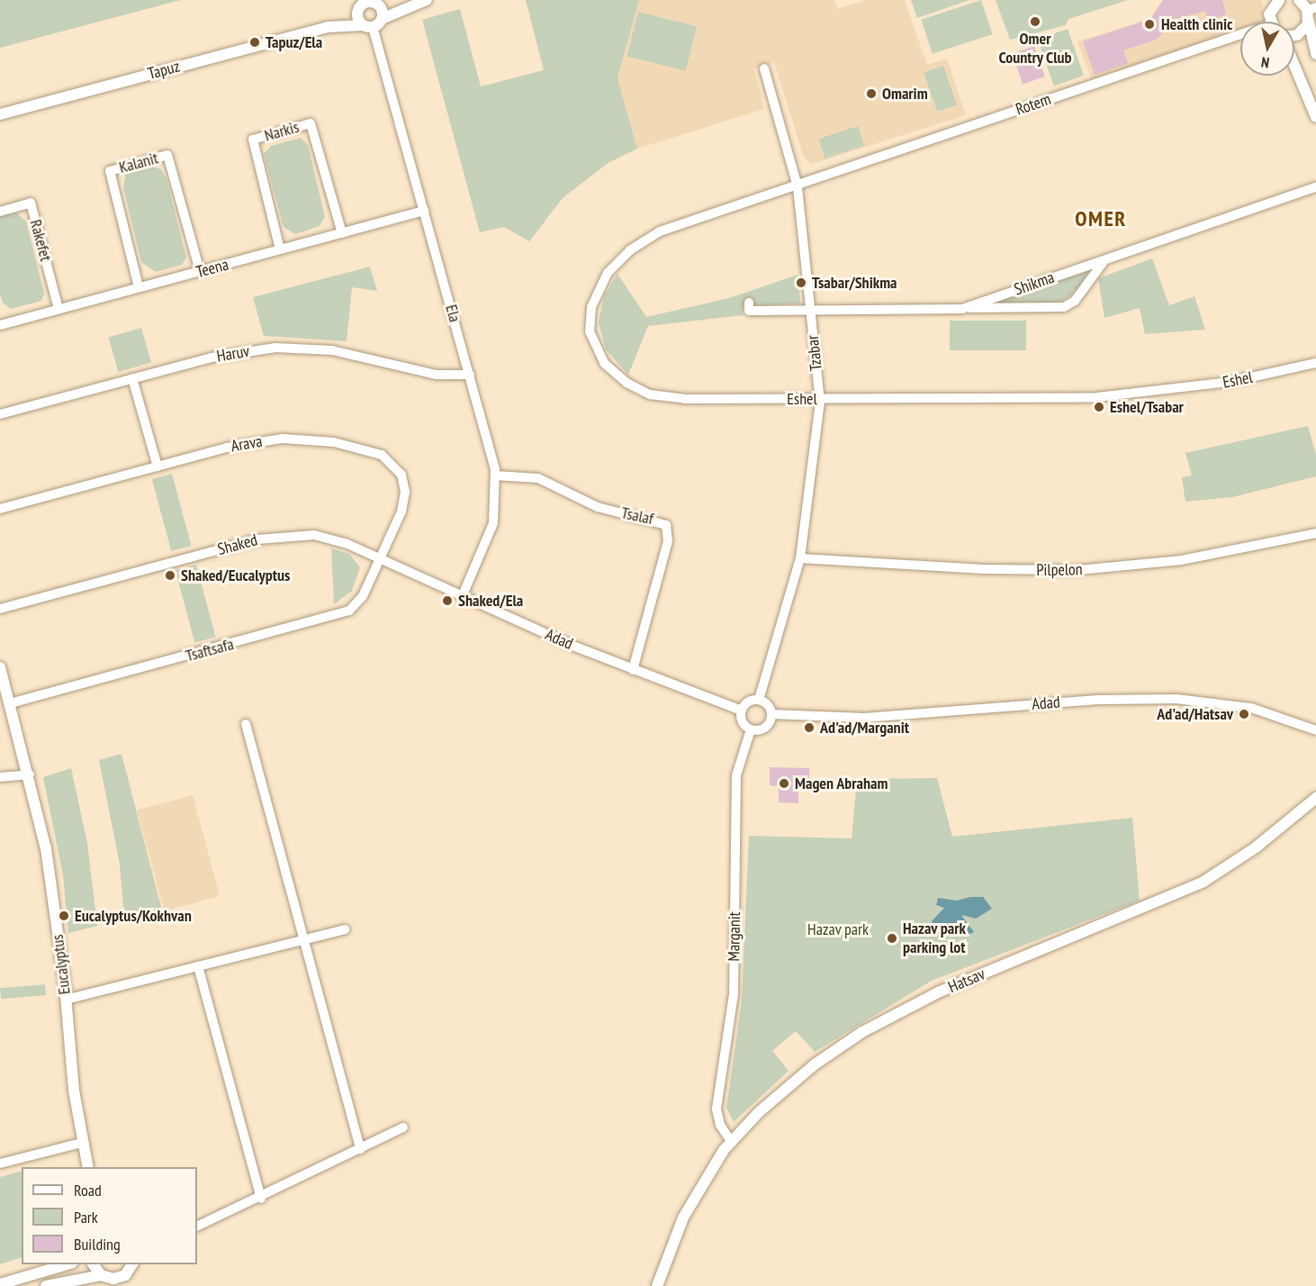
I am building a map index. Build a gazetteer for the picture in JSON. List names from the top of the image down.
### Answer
{
  "streets": {
    "street": [
      "Tapuz",
      "Rotem",
      "Narkis",
      "Kalanit",
      "Rakefet",
      "Teena",
      "Shikma",
      "Ela",
      "Tzabar",
      "Haruv",
      "Eshel",
      "Arava",
      "Tsalaf",
      "Shaked",
      "Pilpelon",
      "Adad",
      "Tsaftsafa",
      "Marganit",
      "Eucalyptus",
      "Hatsav"
    ]
  },
  "crossings": [
    ["Tapuz", "Ela"],
    ["Rotem", "Tzabar"],
    ["Rotem", "Eshel"],
    ["Narkis", "Teena"],
    ["Kalanit", "Teena"],
    ["Rakefet", "Teena"],
    ["Teena", "Ela"],
    ["Shikma", "Tzabar"],
    ["Ela", "Haruv"],
    ["Ela", "Tsalaf"],
    ["Ela", "Adad"],
    ["Tzabar", "Eshel"],
    ["Tzabar", "Pilpelon"],
    ["Tzabar", "Adad"],
    ["Tzabar", "Marganit"],
    ["Arava", "Shaked"],
    ["Arava", "Adad"],
    ["Arava", "Tsaftsafa"],
    ["Tsalaf", "Adad"],
    ["Shaked", "Adad"],
    ["Shaked", "Tsaftsafa"],
    ["Adad", "Tsaftsafa"],
    ["Adad", "Marganit"],
    ["Tsaftsafa", "Eucalyptus"],
    ["Marganit", "Hatsav"]
  ],
  "districts": ["OMER"],
  "parks": ["Hazav park"],
  "places": [
    "Omer Country Club",
    "Health clinic",
    "Tapuz/Ela",
    "Omarim",
    "Tsabar/Shikma",
    "Eshel/Tsabar",
    "Shaked/Eucalyptus",
    "Shaked/Ela",
    "Ad'ad/Hatsav",
    "Ad'ad/Marganit",
    "Magen Abraham",
    "Eucalyptus/Kokhvan",
    "Hazav park parking lot"
  ],
  "legend": ["Road", "Park", "Building"],
  "north": "bottom"
}
